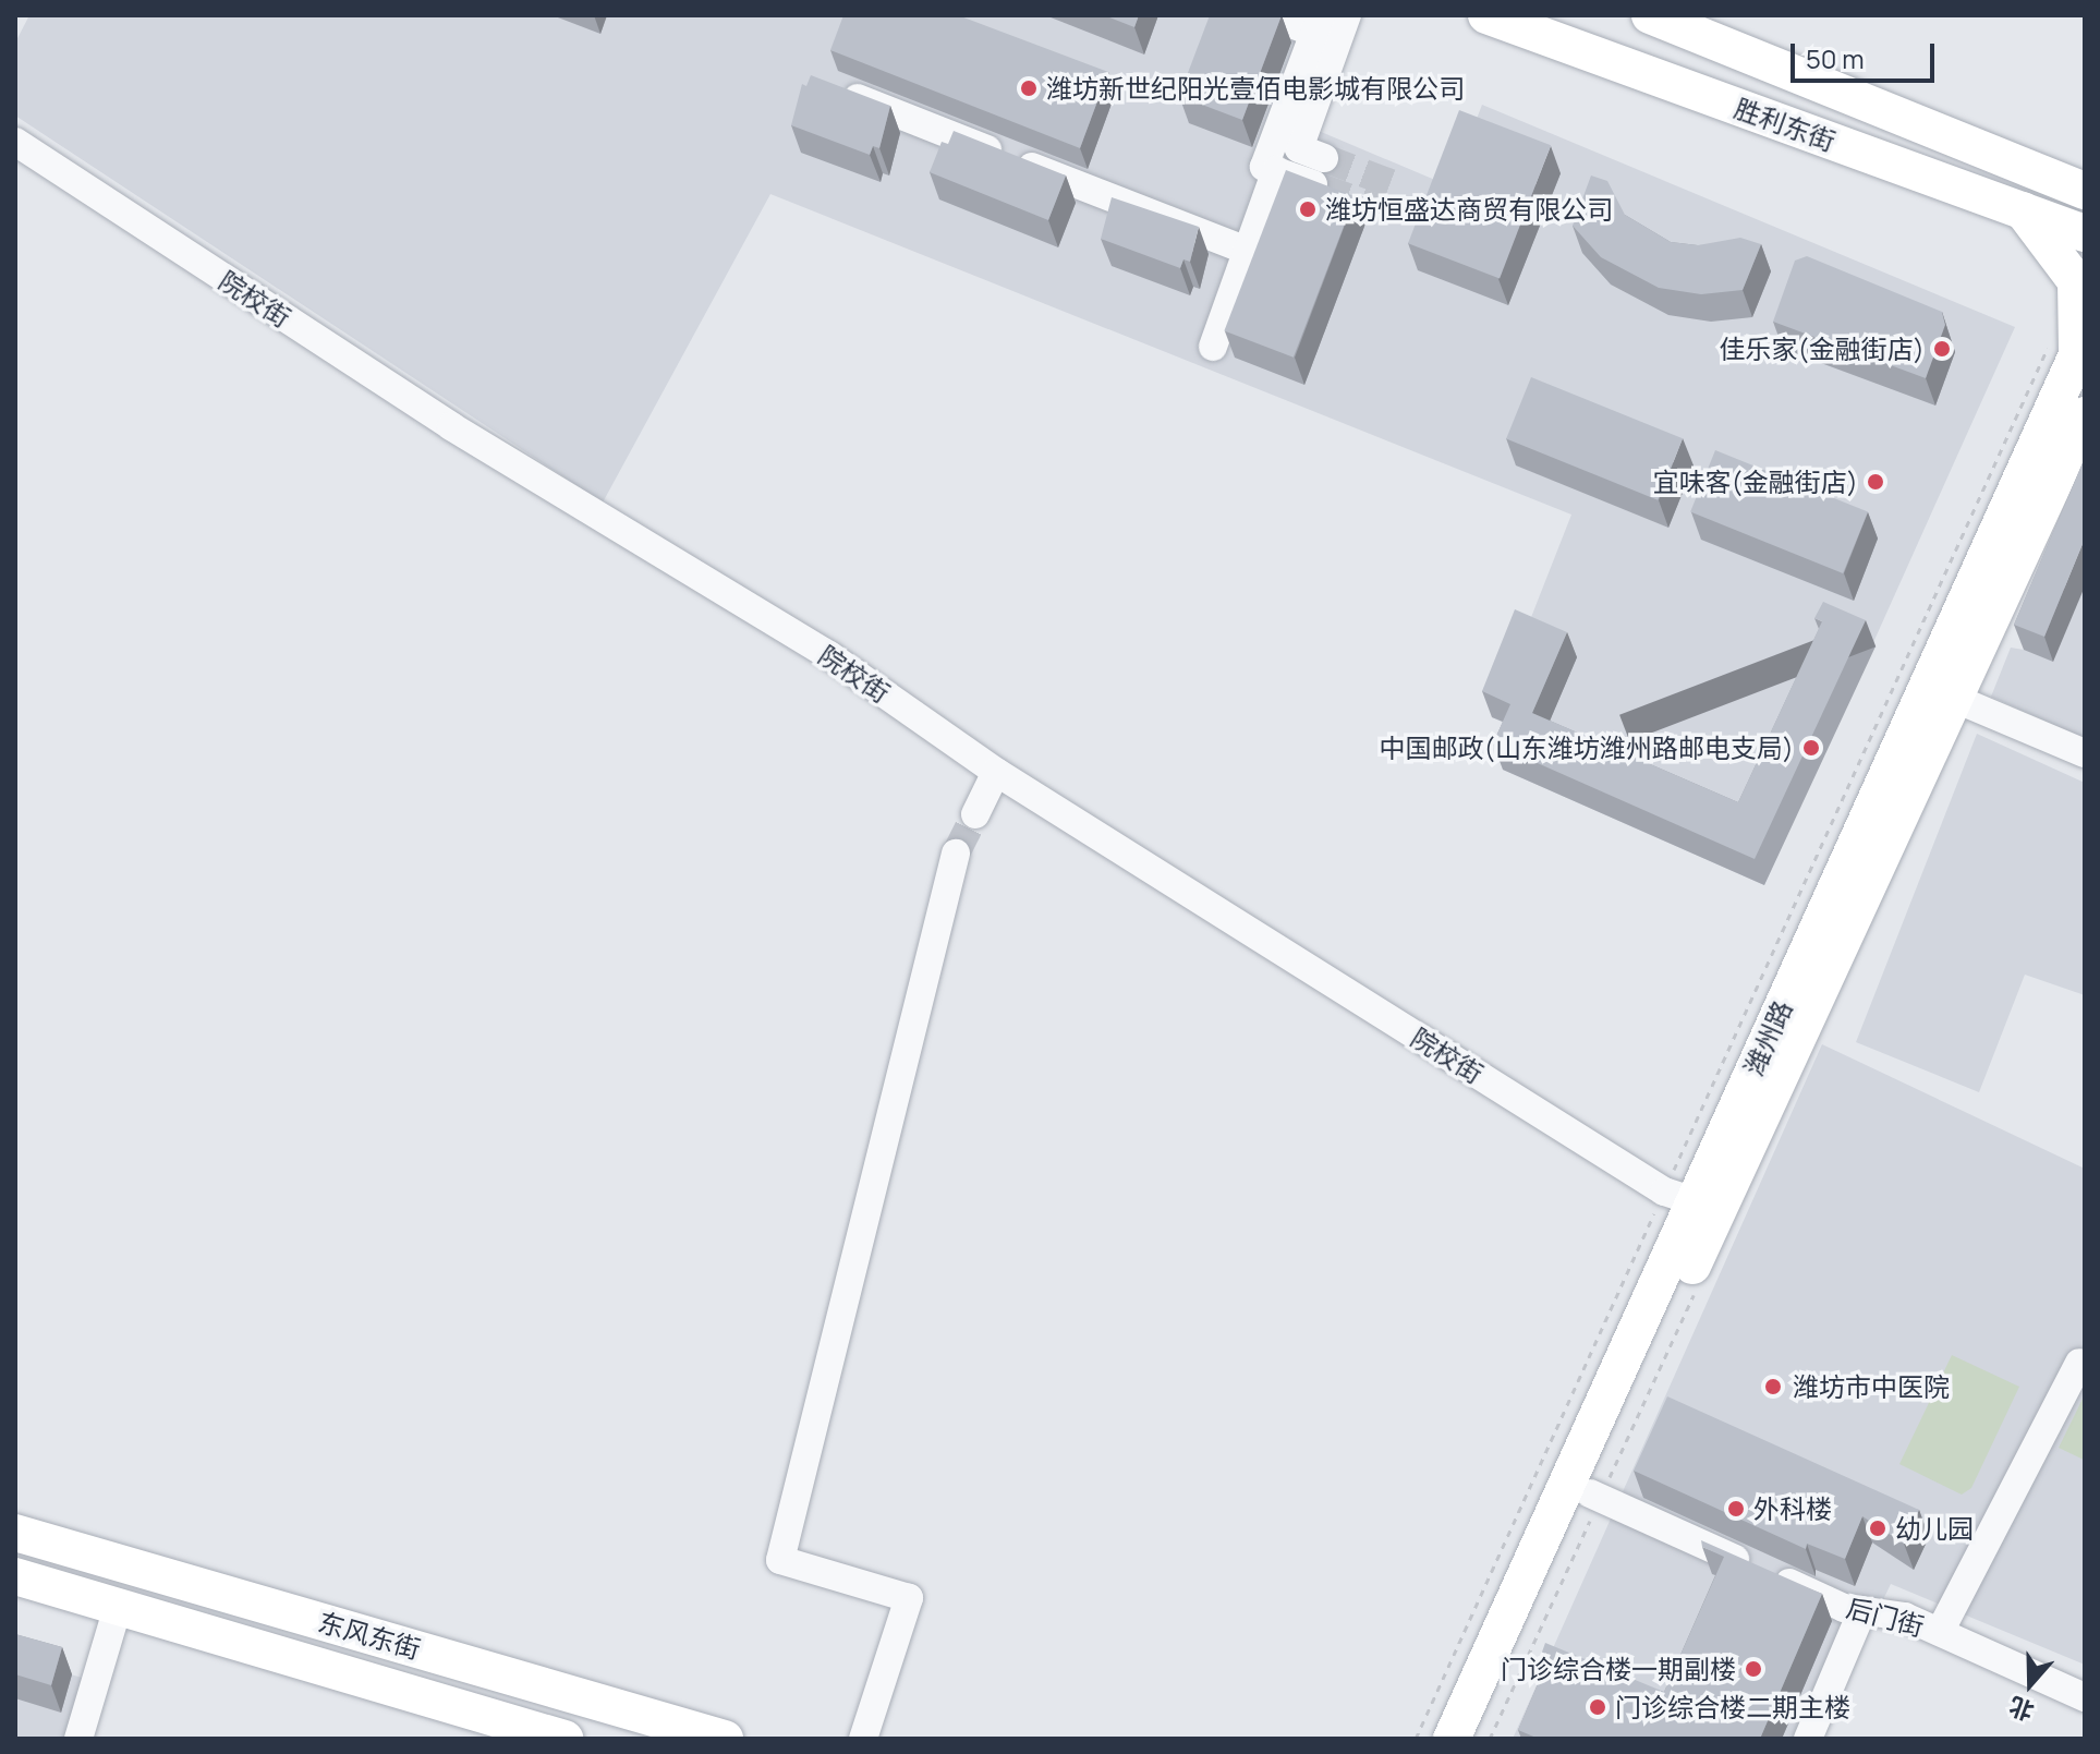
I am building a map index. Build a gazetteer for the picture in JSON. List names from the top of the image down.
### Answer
{
  "streets": {
    "main road": ["胜利东街", "潍州路", "东风东街"],
    "street": ["院校街", "后门街"]
  },
  "crossings": [
    ["院校街", "潍州路"],
    ["潍州路", "后门街"]
  ],
  "places": [
    "潍坊新世纪阳光壹佰电影城有限公司",
    "潍坊恒盛达商贸有限公司",
    "佳乐家(金融街店)",
    "宜味客(金融街店)",
    "中国邮政(山东潍坊潍州路邮电支局)",
    "潍坊市中医院",
    "外科楼",
    "幼儿园",
    "门诊综合楼一期副楼",
    "门诊综合楼二期主楼"
  ],
  "scale_bar": "50 m",
  "north": "bottom"
}
